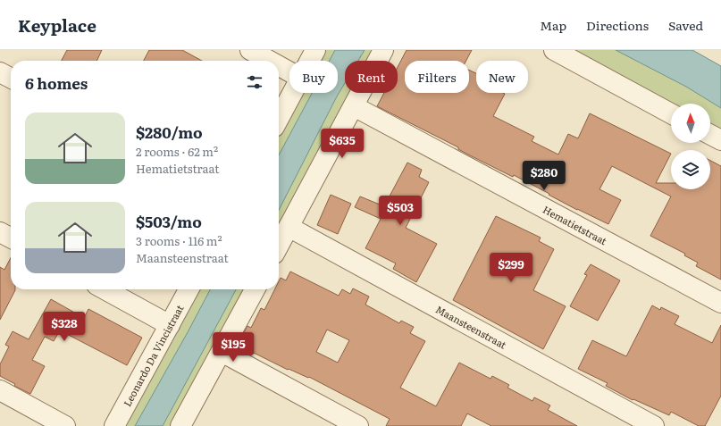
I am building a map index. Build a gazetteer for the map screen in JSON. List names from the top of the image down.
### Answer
{
  "streets": {
    "street": ["Hematietstraat", "Maansteenstraat", "Leonardo Da Vincistraat"]
  },
  "north": "top",
  "page": {
    "header": "Keyplace",
    "nav": ["Map", "Directions", "Saved"],
    "chip": [
      "Buy",
      "Rent",
      "Filters",
      "New"
    ],
    "heading": "6 homes",
    "list": [
      {
        "name": "$280/mo",
        "note": "2 rooms · 62 m² · Hematietstraat"
      },
      {
        "name": "$503/mo",
        "note": "3 rooms · 116 m² · Maansteenstraat"
      }
    ],
    "price": [
      "$635",
      "$280",
      "$503",
      "$299",
      "$328",
      "$195"
    ]
  }
}
